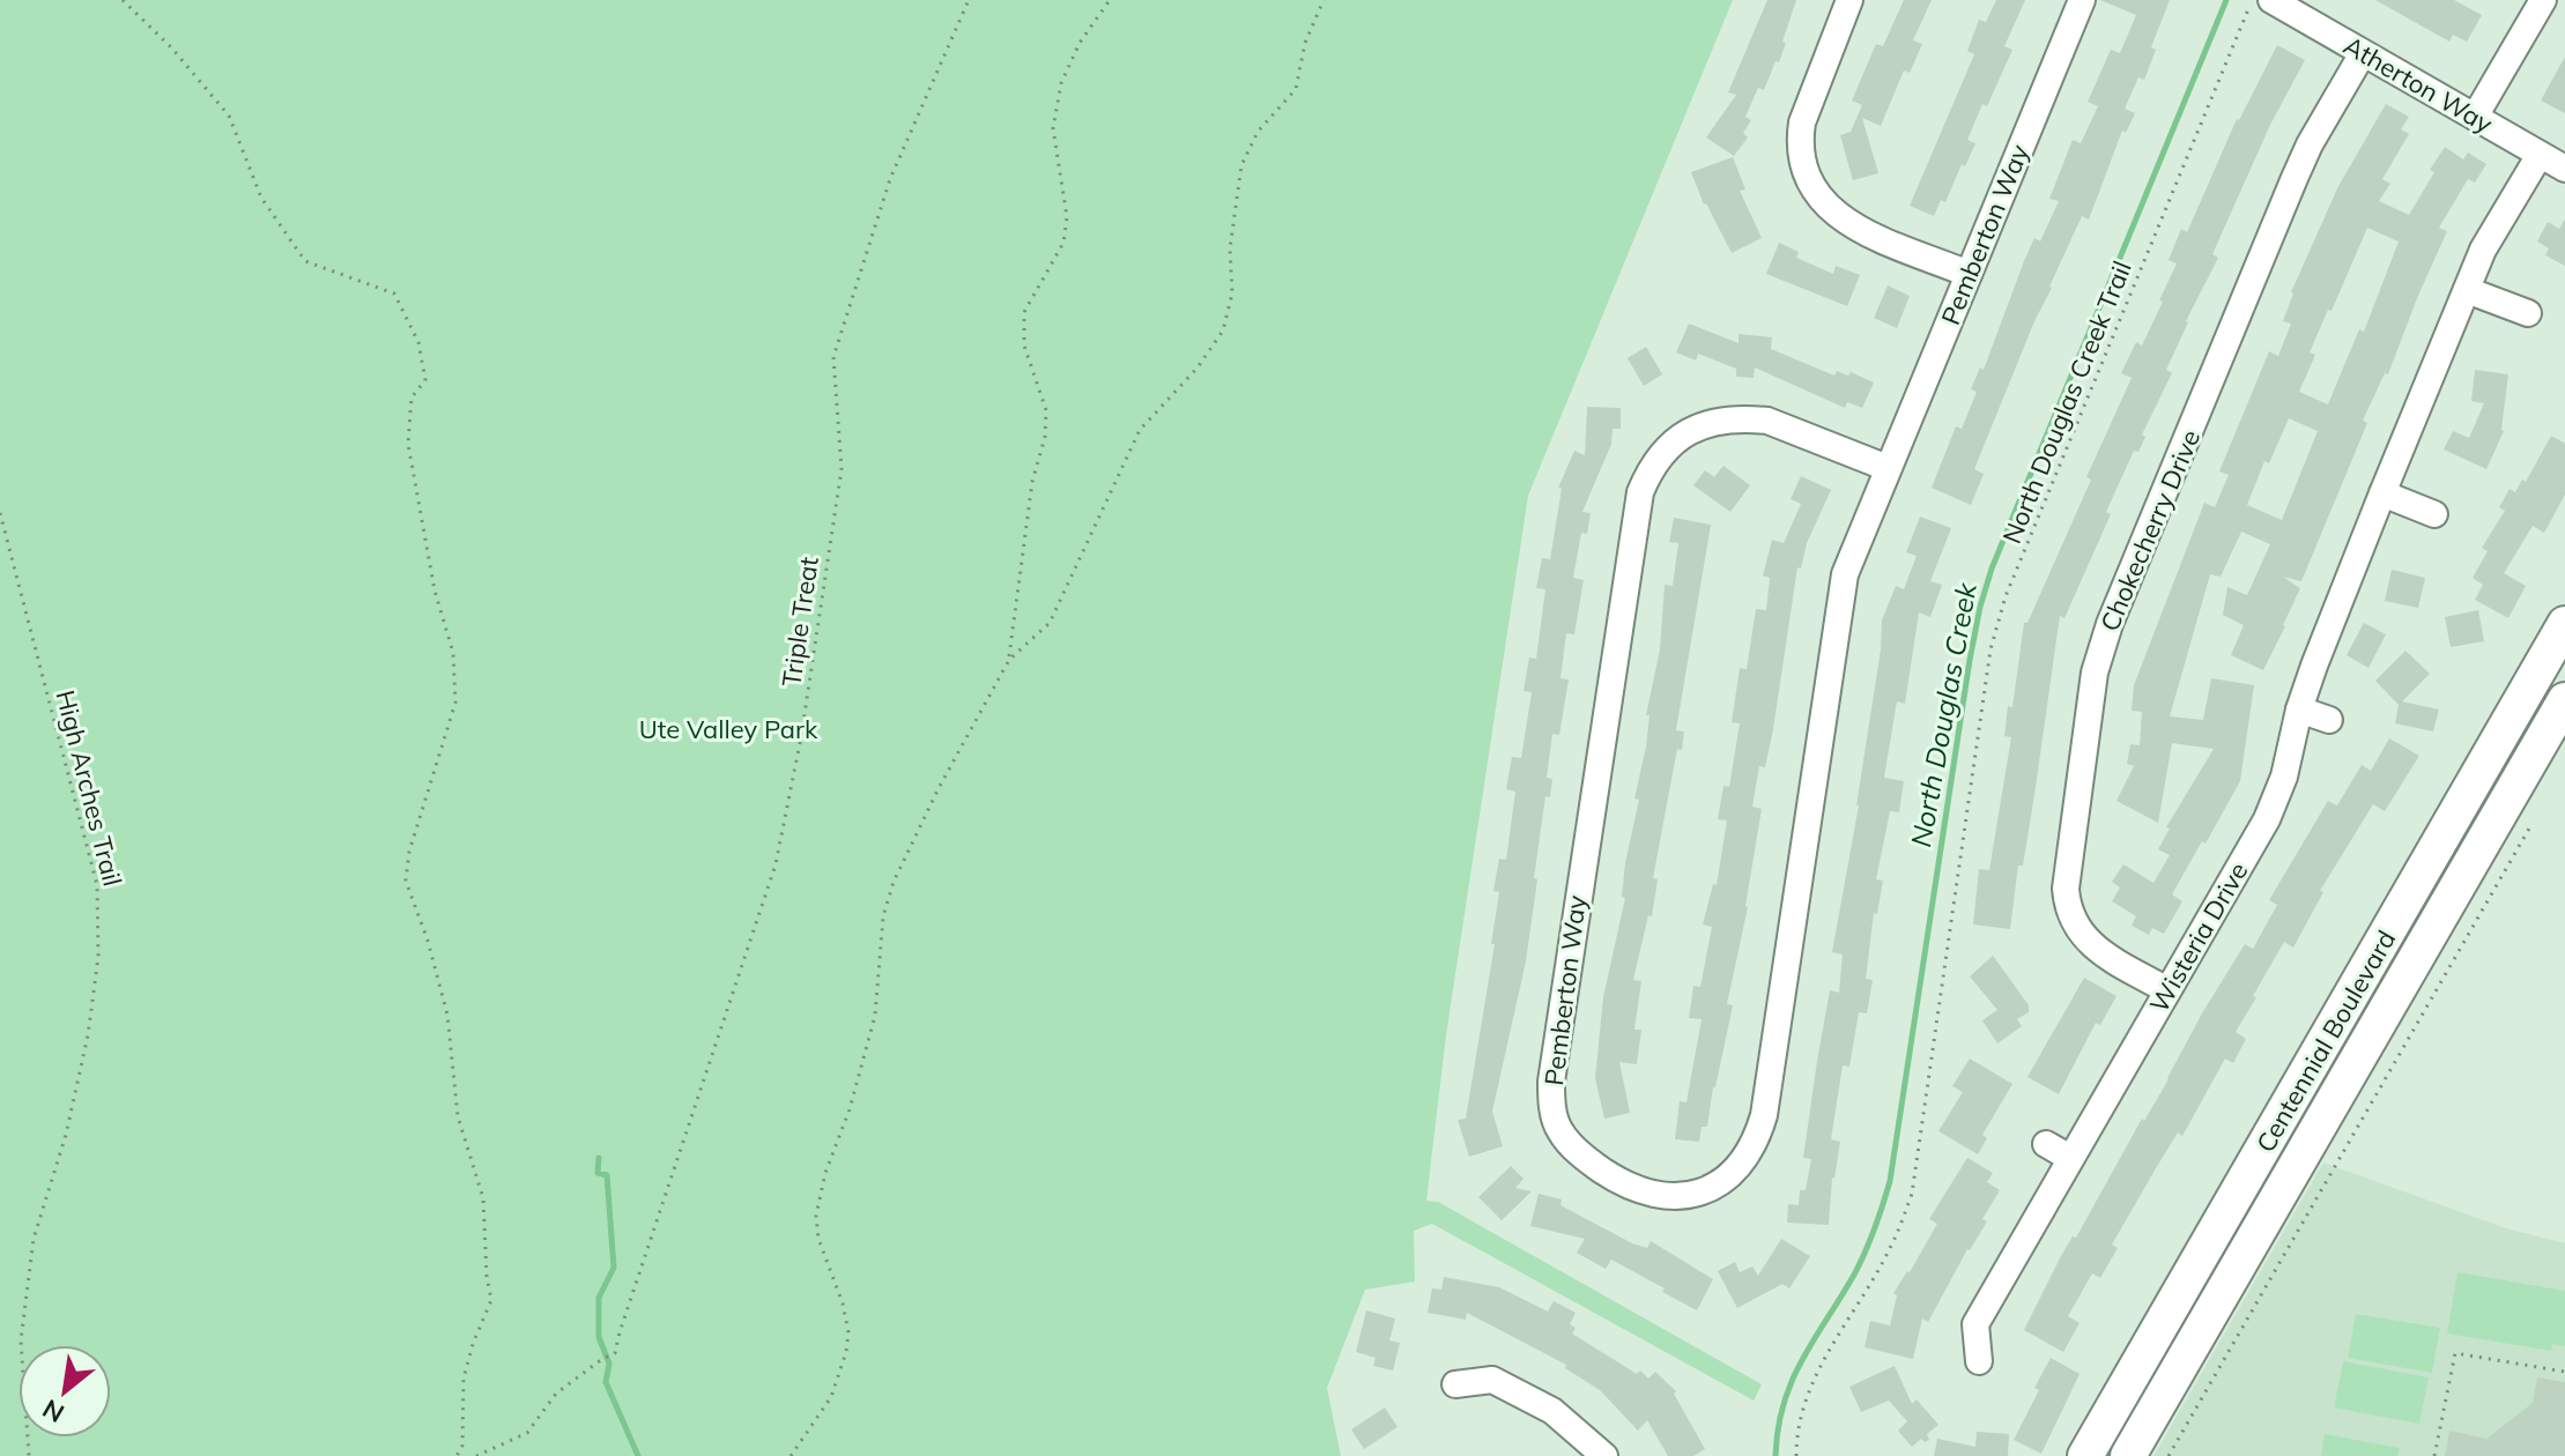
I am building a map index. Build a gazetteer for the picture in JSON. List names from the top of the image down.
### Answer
{
  "streets": {
    "main road": ["Centennial Boulevard"],
    "street": [
      "Atherton Way",
      "Pemberton Way",
      "Chokecherry Drive",
      "Wisteria Drive"
    ],
    "path": ["North Douglas Creek Trail", "Triple Treat", "High Arches Trail"]
  },
  "crossings": [
    ["Atherton Way", "North Douglas Creek Trail"],
    ["Atherton Way", "Chokecherry Drive"],
    ["Atherton Way", "Wisteria Drive"],
    ["Chokecherry Drive", "Wisteria Drive"]
  ],
  "water": ["North Douglas Creek"],
  "parks": ["Ute Valley Park"],
  "north": "bottom left"
}
